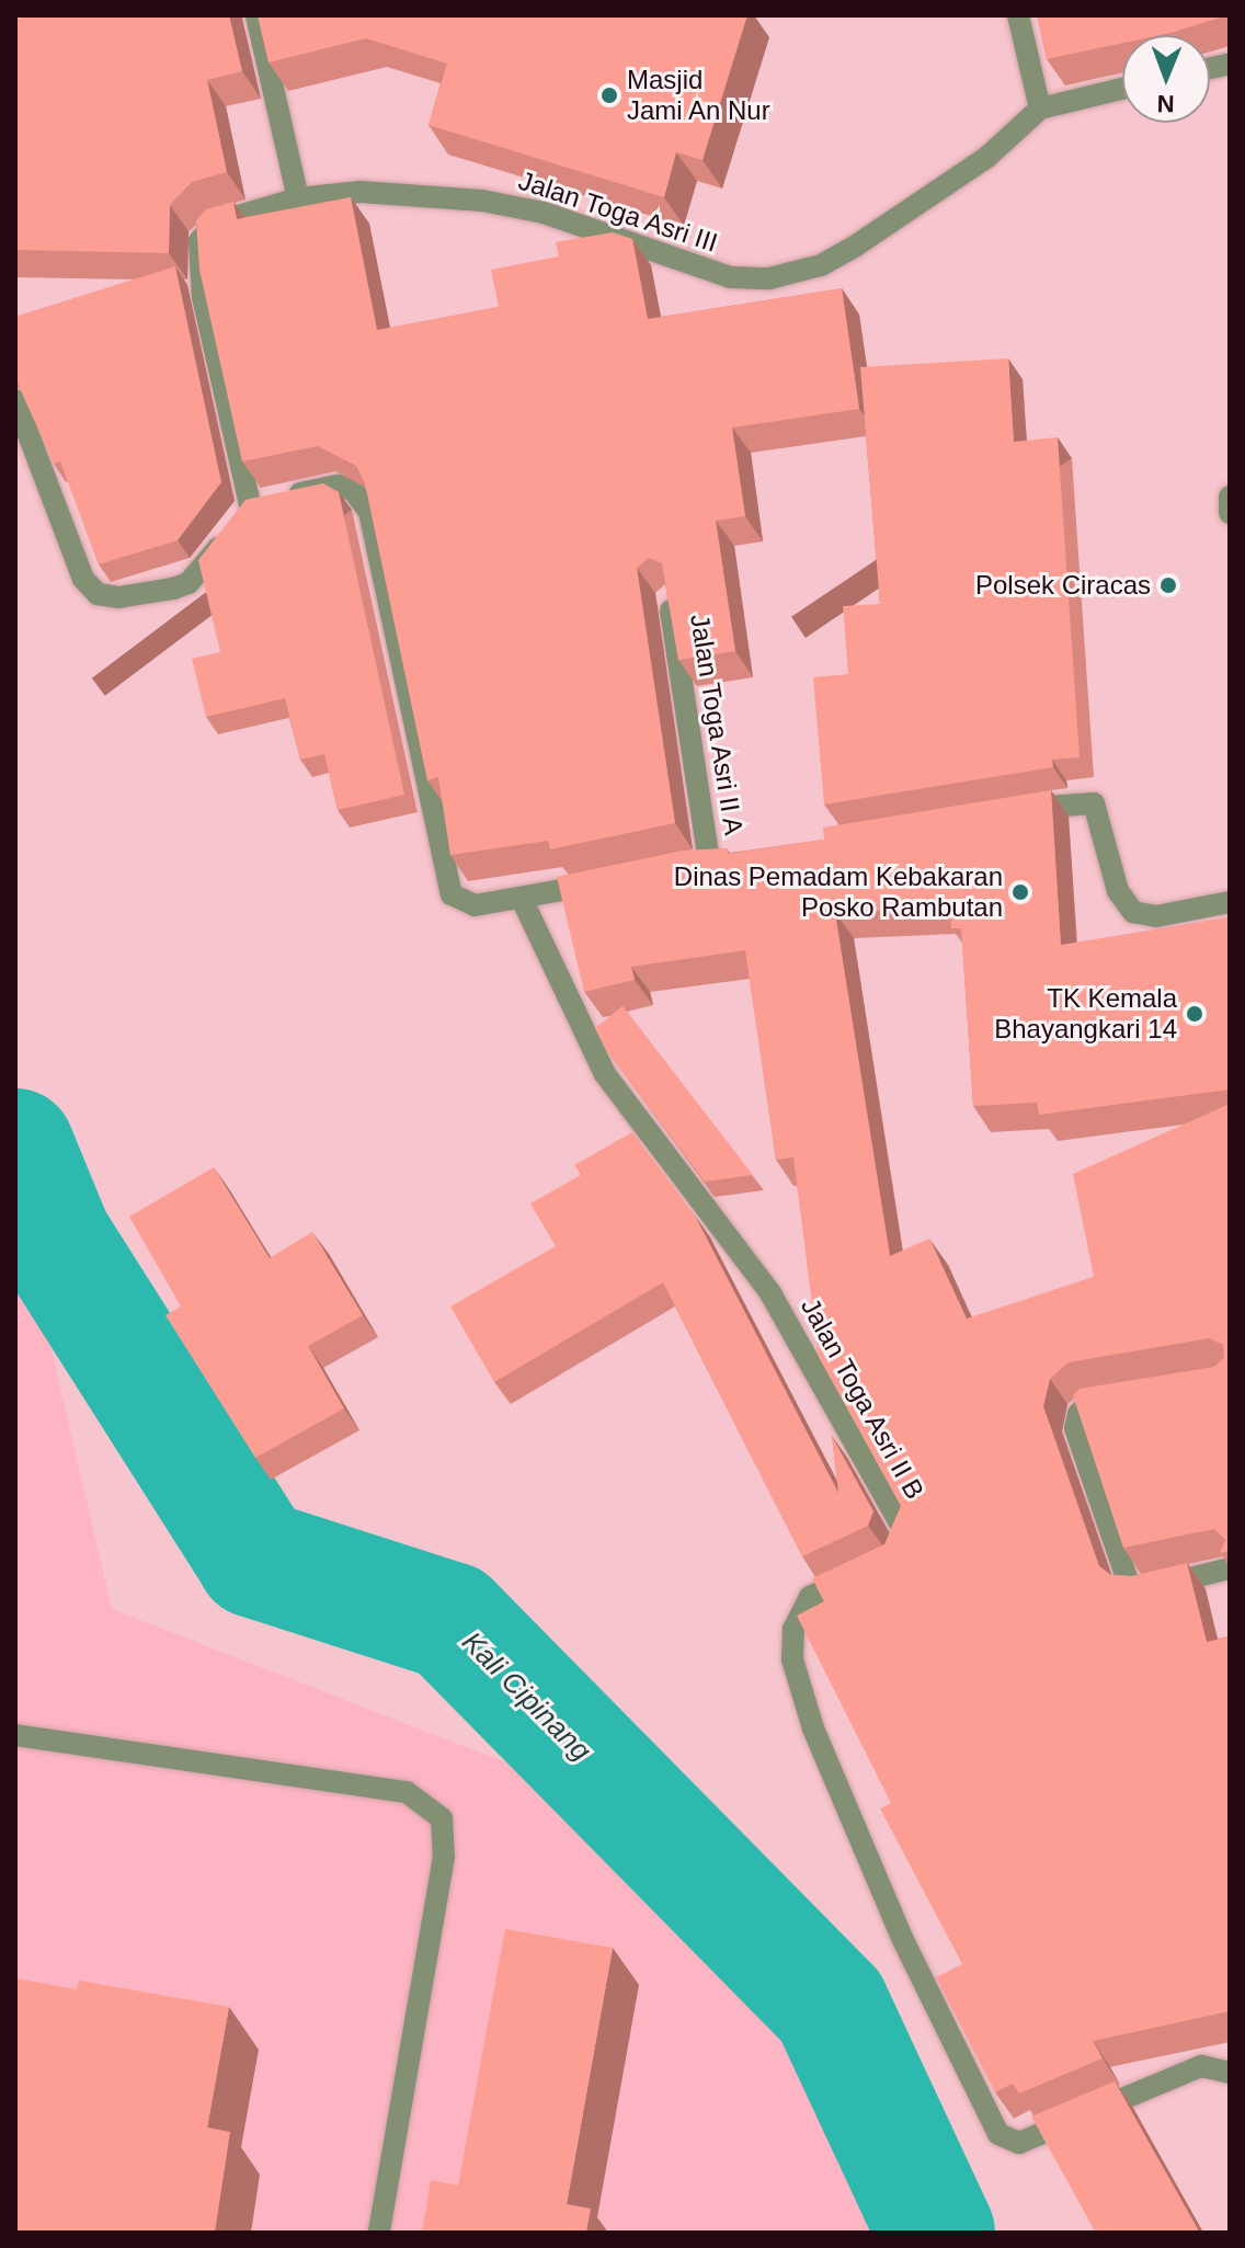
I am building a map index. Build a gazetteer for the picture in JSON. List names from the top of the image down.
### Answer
{
  "streets": {
    "street": ["Jalan Toga Asri III", "Jalan Toga Asri II A", "Jalan Toga Asri II B"]
  },
  "water": ["Kali Cipinang"],
  "places": [
    "Masjid Jami An Nur",
    "Polsek Ciracas",
    "Dinas Pemadam Kebakaran Posko Rambutan",
    "TK Kemala Bhayangkari 14"
  ],
  "north": "bottom"
}
